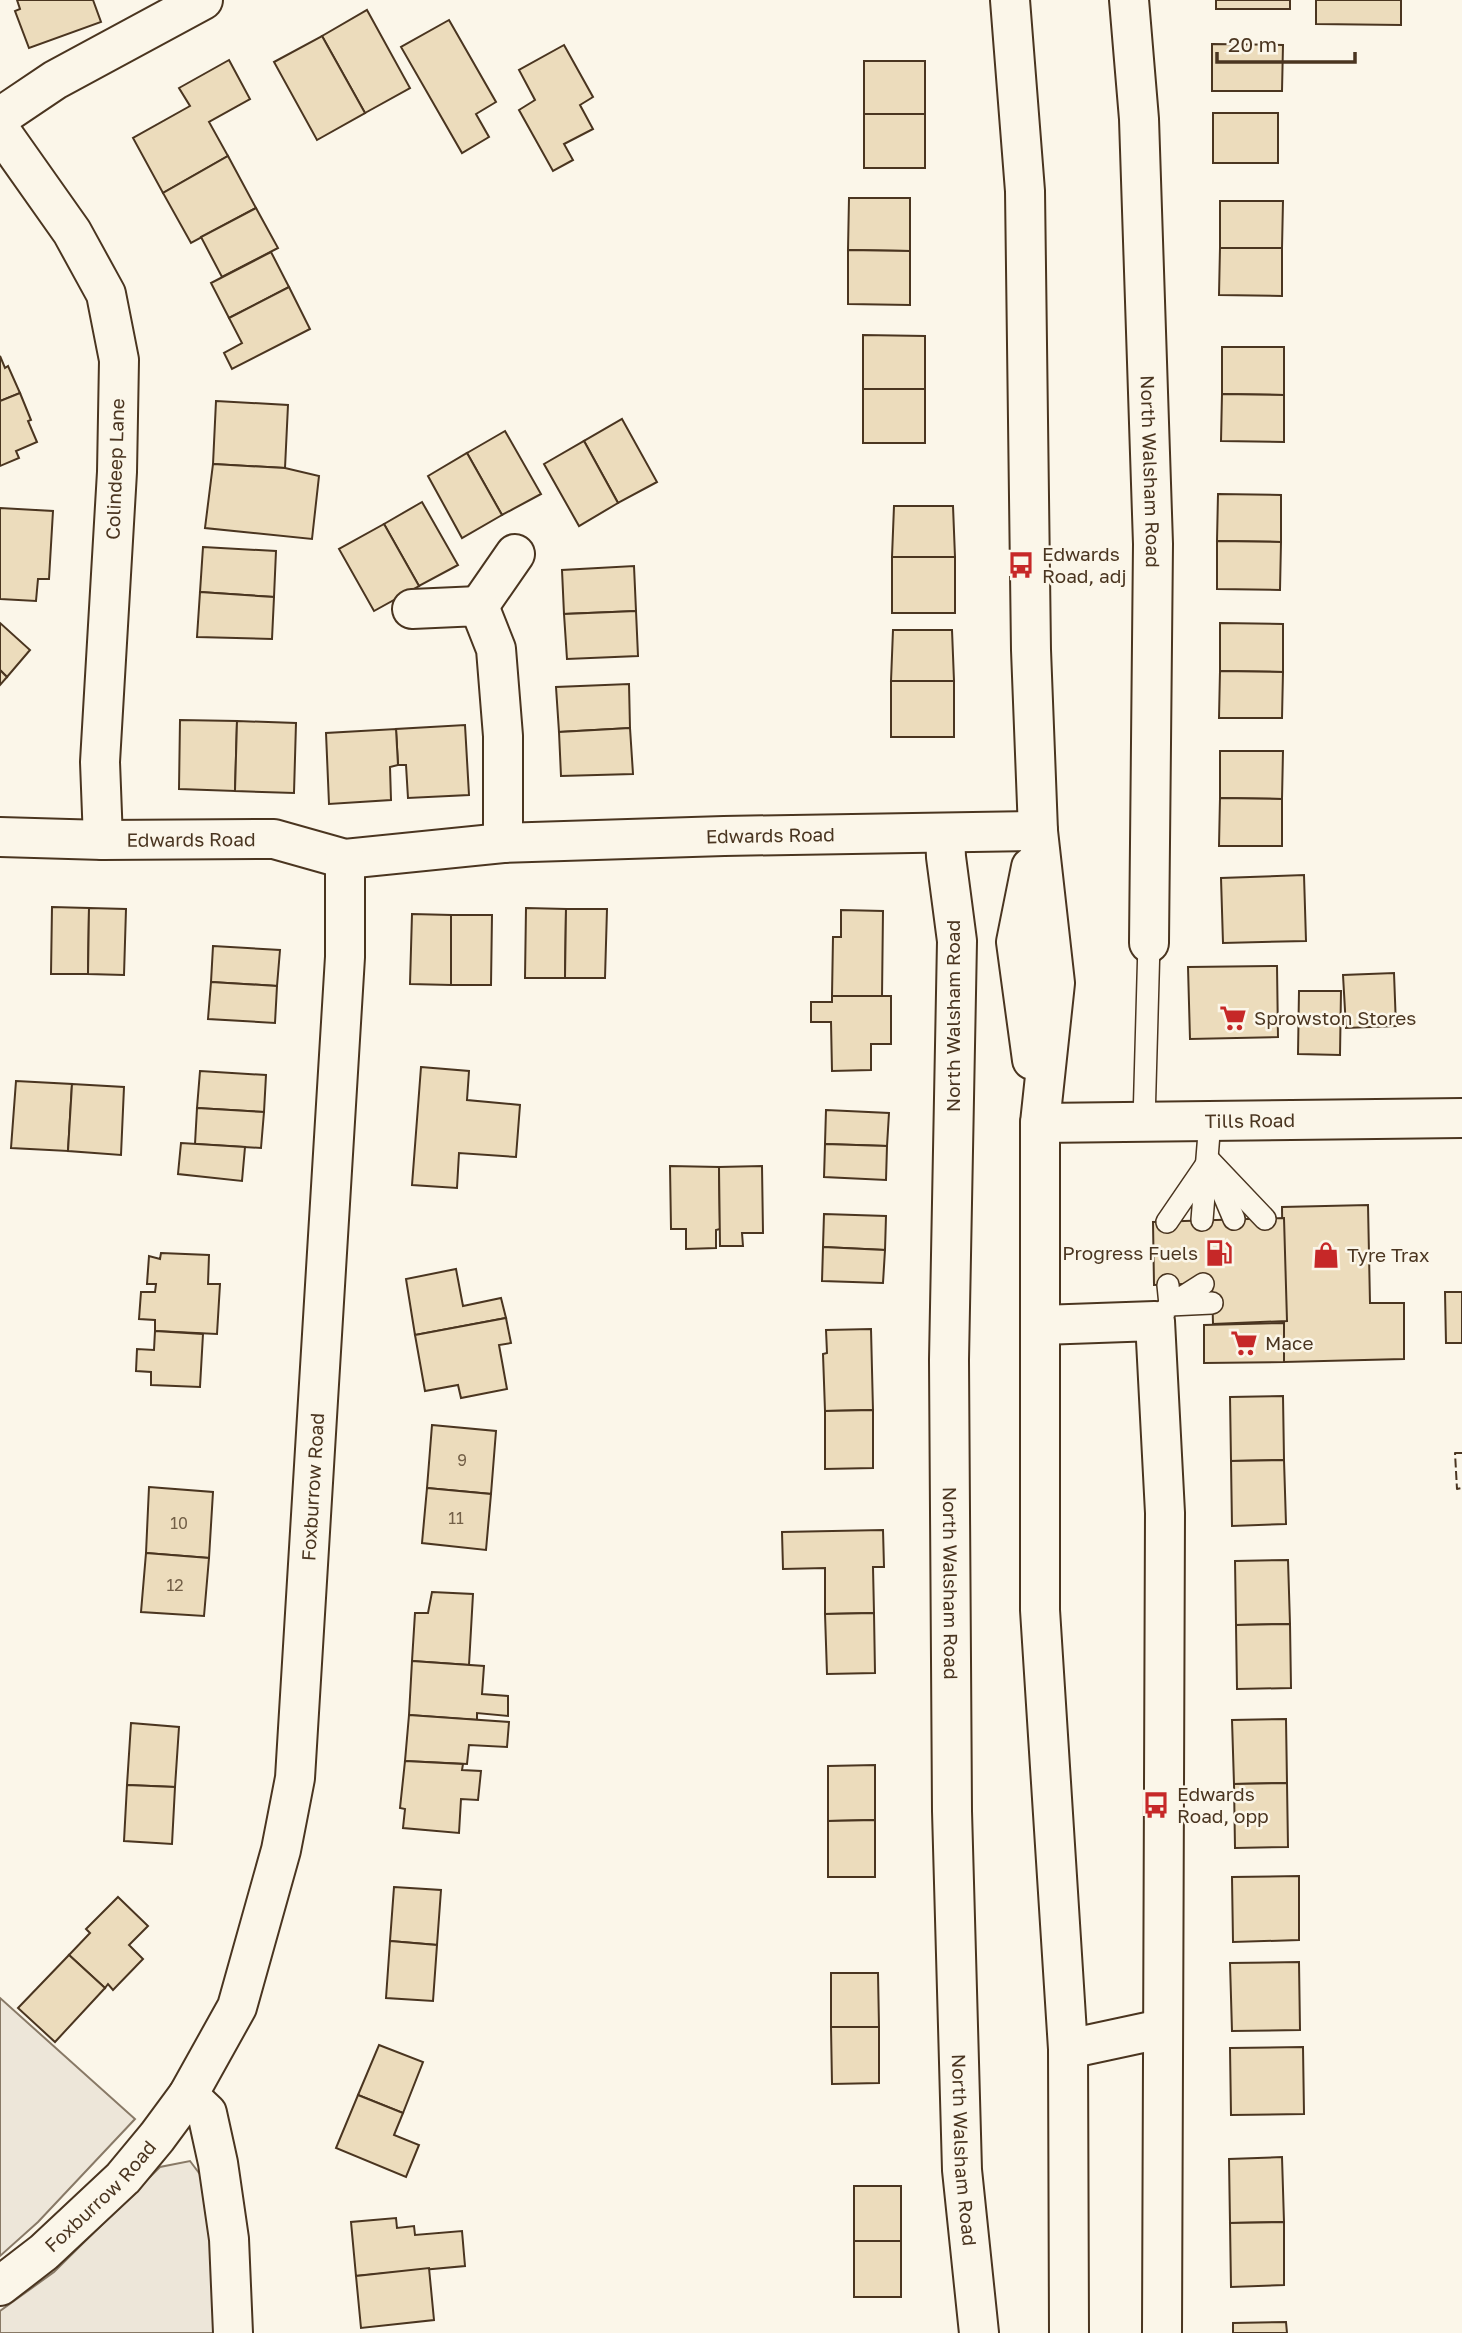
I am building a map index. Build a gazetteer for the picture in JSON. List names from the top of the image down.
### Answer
{
  "streets": {
    "street": [
      "Colindeep Lane",
      "North Walsham Road",
      "Edwards Road",
      "Tills Road",
      "Foxburrow Road"
    ]
  },
  "crossings": [
    ["Colindeep Lane", "Edwards Road"],
    ["North Walsham Road", "Edwards Road"],
    ["Edwards Road", "Foxburrow Road"]
  ],
  "places": {
    "bus stop": ["Edwards Road, adj", "Edwards Road, opp"],
    "supermarket": ["Sprowston Stores", "Mace"],
    "fuel station": ["Progress Fuels"],
    "shop": ["Tyre Trax"]
  },
  "house_numbers": [
    "9",
    "11",
    "10",
    "12"
  ],
  "scale_bar": "20 m"
}
